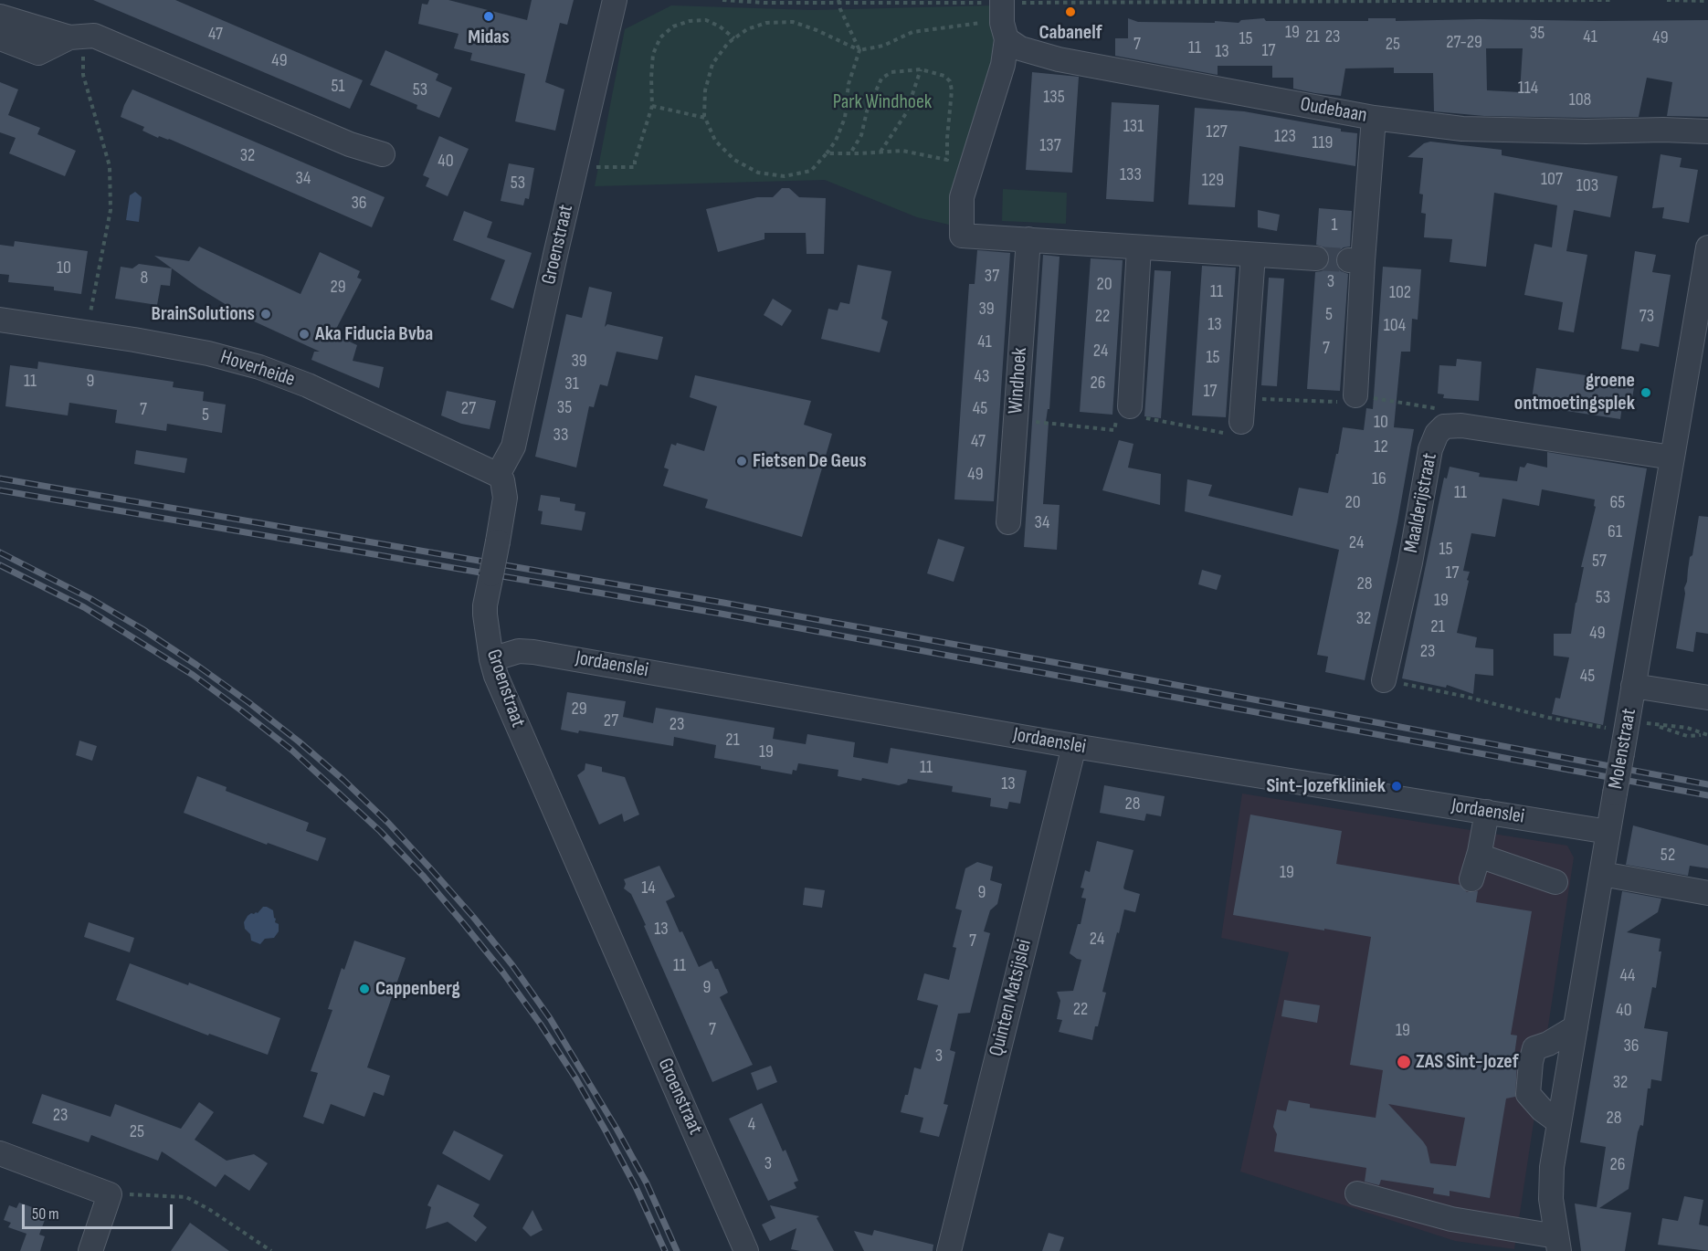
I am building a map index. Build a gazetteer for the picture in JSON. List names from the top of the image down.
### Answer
{
  "streets": {
    "street": [
      "Oudebaan",
      "Groenstraat",
      "Hoverheide",
      "Windhoek",
      "Maalderijstraat",
      "Jordaenslei",
      "Molenstraat",
      "Quinten Matsijslei"
    ]
  },
  "crossings": [
    ["Groenstraat", "Hoverheide"],
    ["Groenstraat", "Jordaenslei"],
    ["Maalderijstraat", "Molenstraat"],
    ["Jordaenslei", "Molenstraat"],
    ["Jordaenslei", "Quinten Matsijslei"]
  ],
  "parks": ["Park Windhoek"],
  "places": [
    "Cabanelf",
    "Midas",
    "BrainSolutions",
    "Aka Fiducia Bvba",
    "groene ontmoetingsplek",
    "Fietsen De Geus",
    "Sint-Jozefkliniek",
    "Cappenberg",
    "ZAS Sint-Jozef"
  ],
  "house_numbers": [
    "19",
    "35",
    "47",
    "21",
    "23",
    "41",
    "49",
    "15",
    "27-29",
    "7",
    "25",
    "11",
    "17",
    "13",
    "49",
    "51",
    "114",
    "53",
    "135",
    "108",
    "131",
    "127",
    "123",
    "119",
    "137",
    "32",
    "40",
    "133",
    "34",
    "107",
    "129",
    "53",
    "103",
    "36",
    "1",
    "10",
    "37",
    "8",
    "3",
    "20",
    "29",
    "11",
    "102",
    "39",
    "5",
    "22",
    "73",
    "13",
    "104",
    "41",
    "7",
    "24",
    "15",
    "39",
    "43",
    "11",
    "9",
    "26",
    "31",
    "17",
    "35",
    "27",
    "45",
    "7",
    "5",
    "10",
    "33",
    "47",
    "12",
    "49",
    "16",
    "11",
    "20",
    "65",
    "34",
    "61",
    "24",
    "15",
    "57",
    "17",
    "28",
    "53",
    "19",
    "32",
    "21",
    "49",
    "23",
    "45",
    "29",
    "27",
    "23",
    "21",
    "19",
    "11",
    "13",
    "28",
    "52",
    "19",
    "14",
    "9",
    "13",
    "24",
    "7",
    "11",
    "44",
    "9",
    "22",
    "40",
    "7",
    "19",
    "36",
    "3",
    "32",
    "23",
    "28",
    "4",
    "25",
    "3",
    "26"
  ],
  "scale_bar": "50 m"
}
